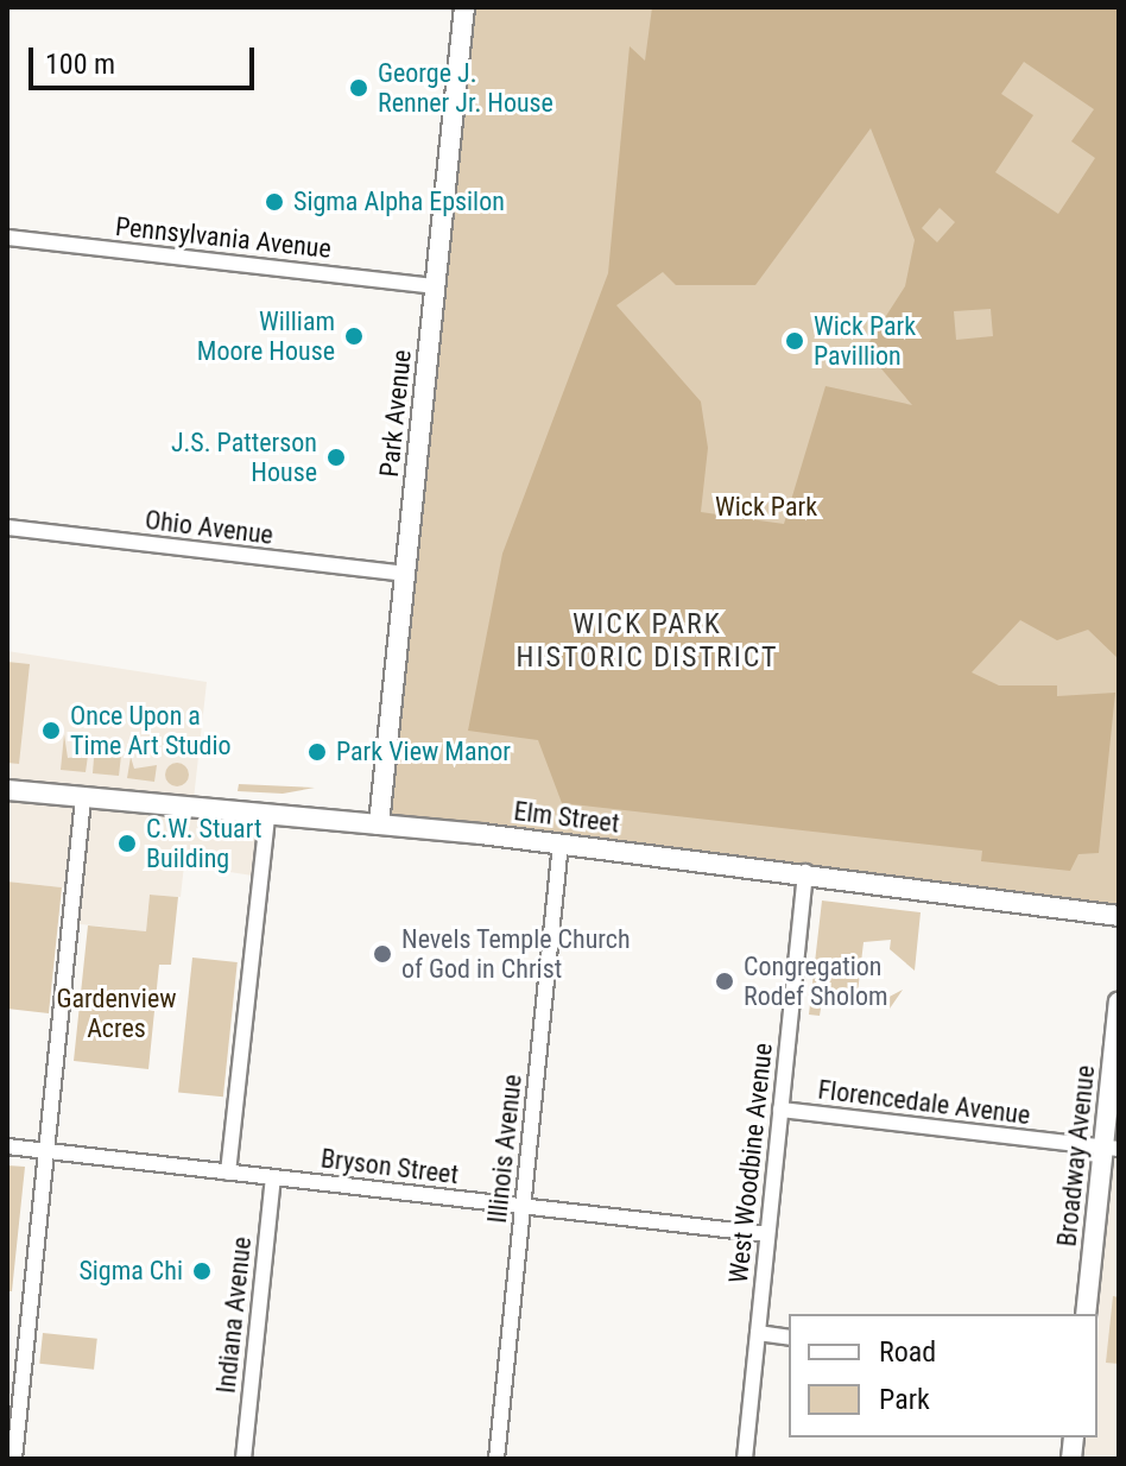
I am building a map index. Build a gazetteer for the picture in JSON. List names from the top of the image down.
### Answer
{
  "streets": {
    "street": [
      "Pennsylvania Avenue",
      "Park Avenue",
      "Ohio Avenue",
      "Elm Street",
      "Florencedale Avenue",
      "Illinois Avenue",
      "Broadway Avenue",
      "West Woodbine Avenue",
      "Bryson Street",
      "Indiana Avenue"
    ]
  },
  "crossings": [
    ["Pennsylvania Avenue", "Park Avenue"],
    ["Park Avenue", "Ohio Avenue"],
    ["Park Avenue", "Elm Street"],
    ["Elm Street", "Illinois Avenue"],
    ["Elm Street", "West Woodbine Avenue"],
    ["Florencedale Avenue", "Broadway Avenue"],
    ["Florencedale Avenue", "West Woodbine Avenue"],
    ["Illinois Avenue", "Bryson Street"],
    ["West Woodbine Avenue", "Bryson Street"],
    ["Bryson Street", "Indiana Avenue"]
  ],
  "districts": ["WICK PARK HISTORIC DISTRICT"],
  "parks": ["Wick Park", "Gardenview Acres"],
  "places": [
    "George J. Renner Jr. House",
    "Sigma Alpha Epsilon",
    "William Moore House",
    "Wick Park Pavillion",
    "J.S. Patterson House",
    "Once Upon a Time Art Studio",
    "Park View Manor",
    "C.W. Stuart Building",
    "Nevels Temple Church of God in Christ",
    "Congregation Rodef Sholom",
    "Sigma Chi"
  ],
  "legend": ["Road", "Park"],
  "scale_bar": "100 m"
}
